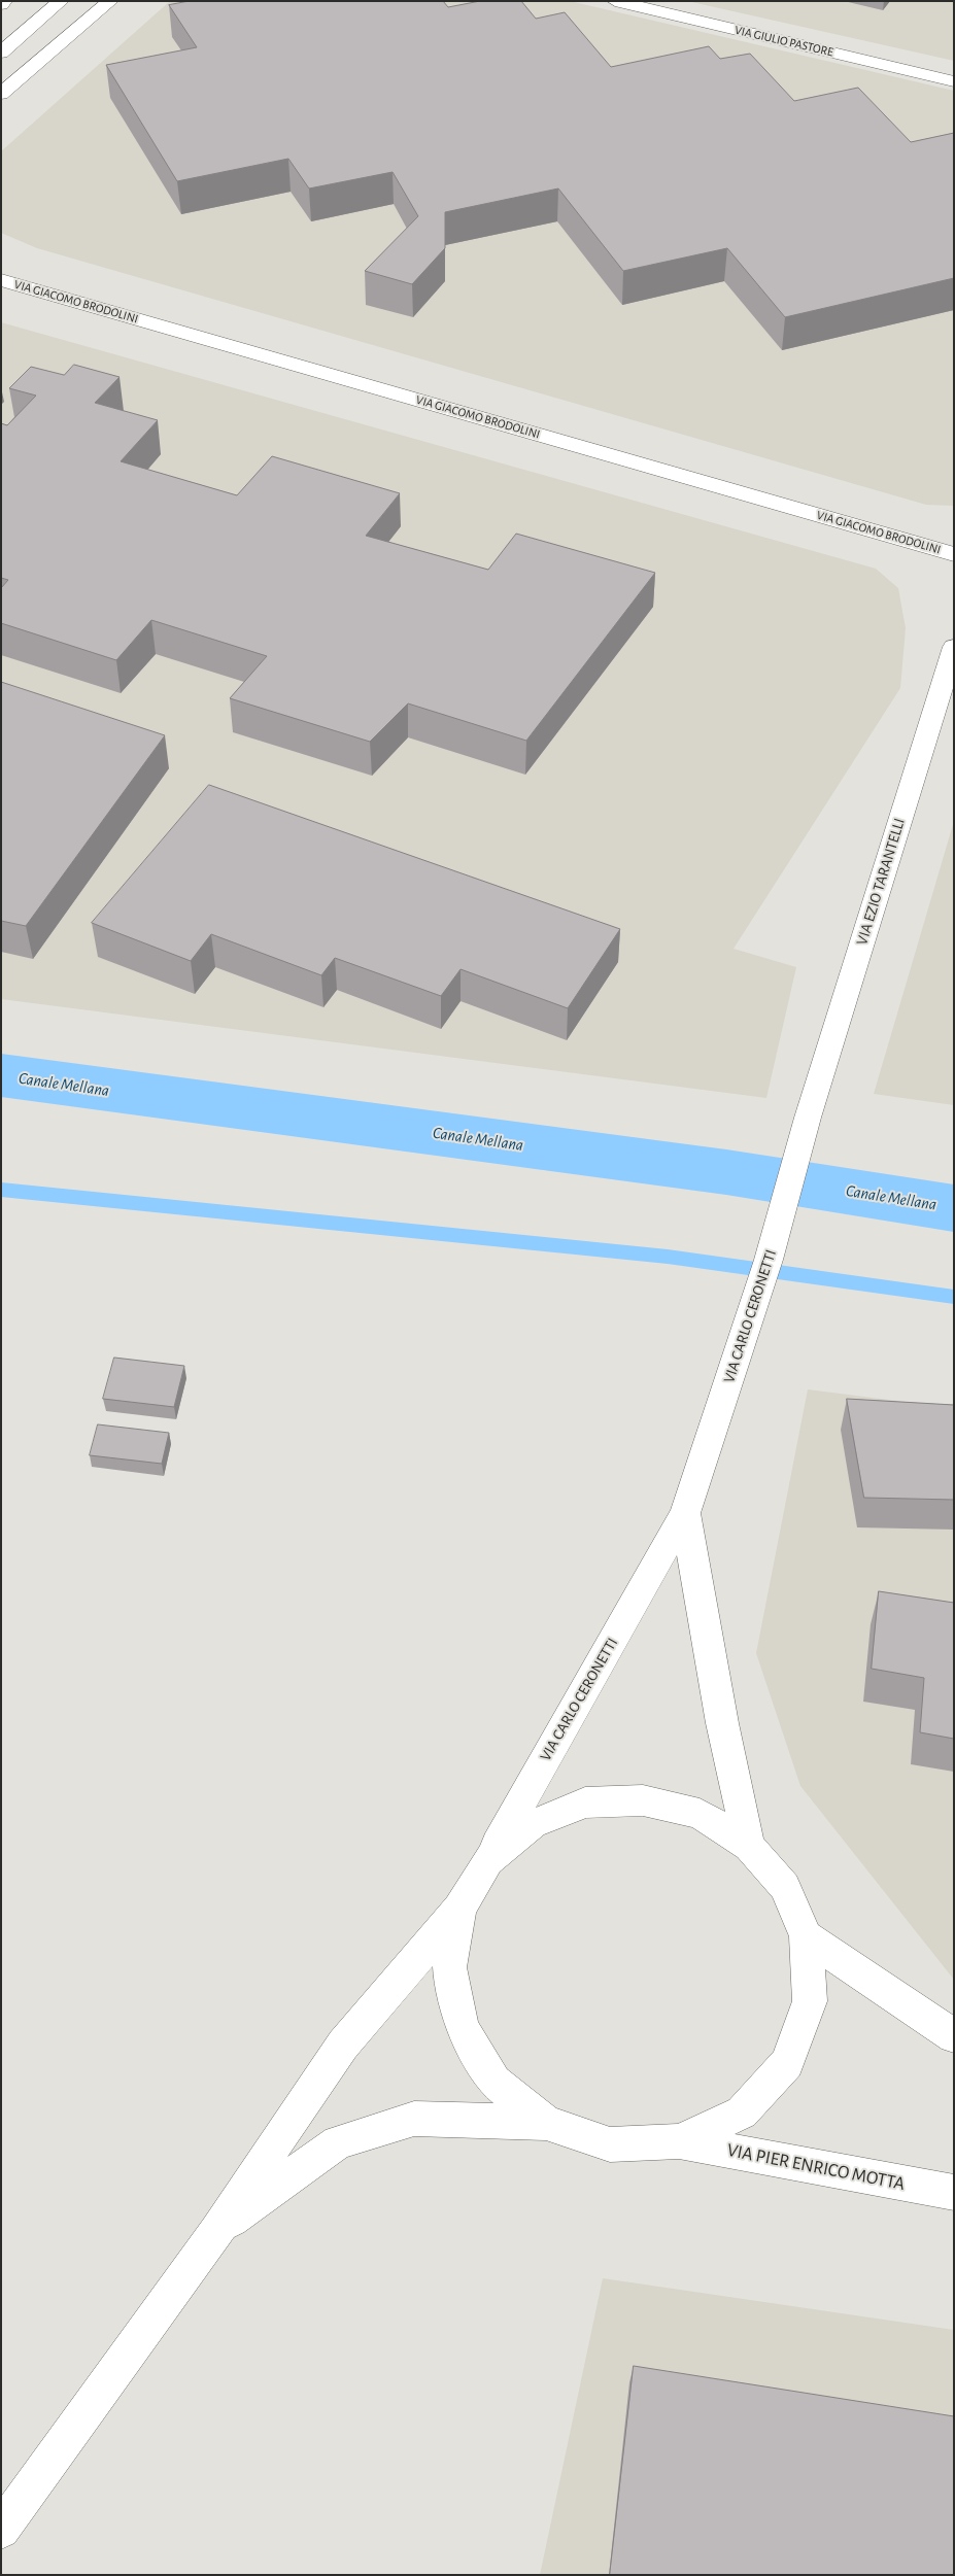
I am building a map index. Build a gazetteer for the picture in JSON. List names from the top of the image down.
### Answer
{
  "streets": {
    "main road": [
      "VIA GIULIO PASTORE",
      "VIA GIACOMO BRODOLINI",
      "VIA EZIO TARANTELLI",
      "VIA CARLO CERONETTI",
      "VIA PIER ENRICO MOTTA"
    ]
  },
  "crossings": [
    ["VIA EZIO TARANTELLI", "VIA CARLO CERONETTI"]
  ],
  "water": ["Canale Mellana"]
}
